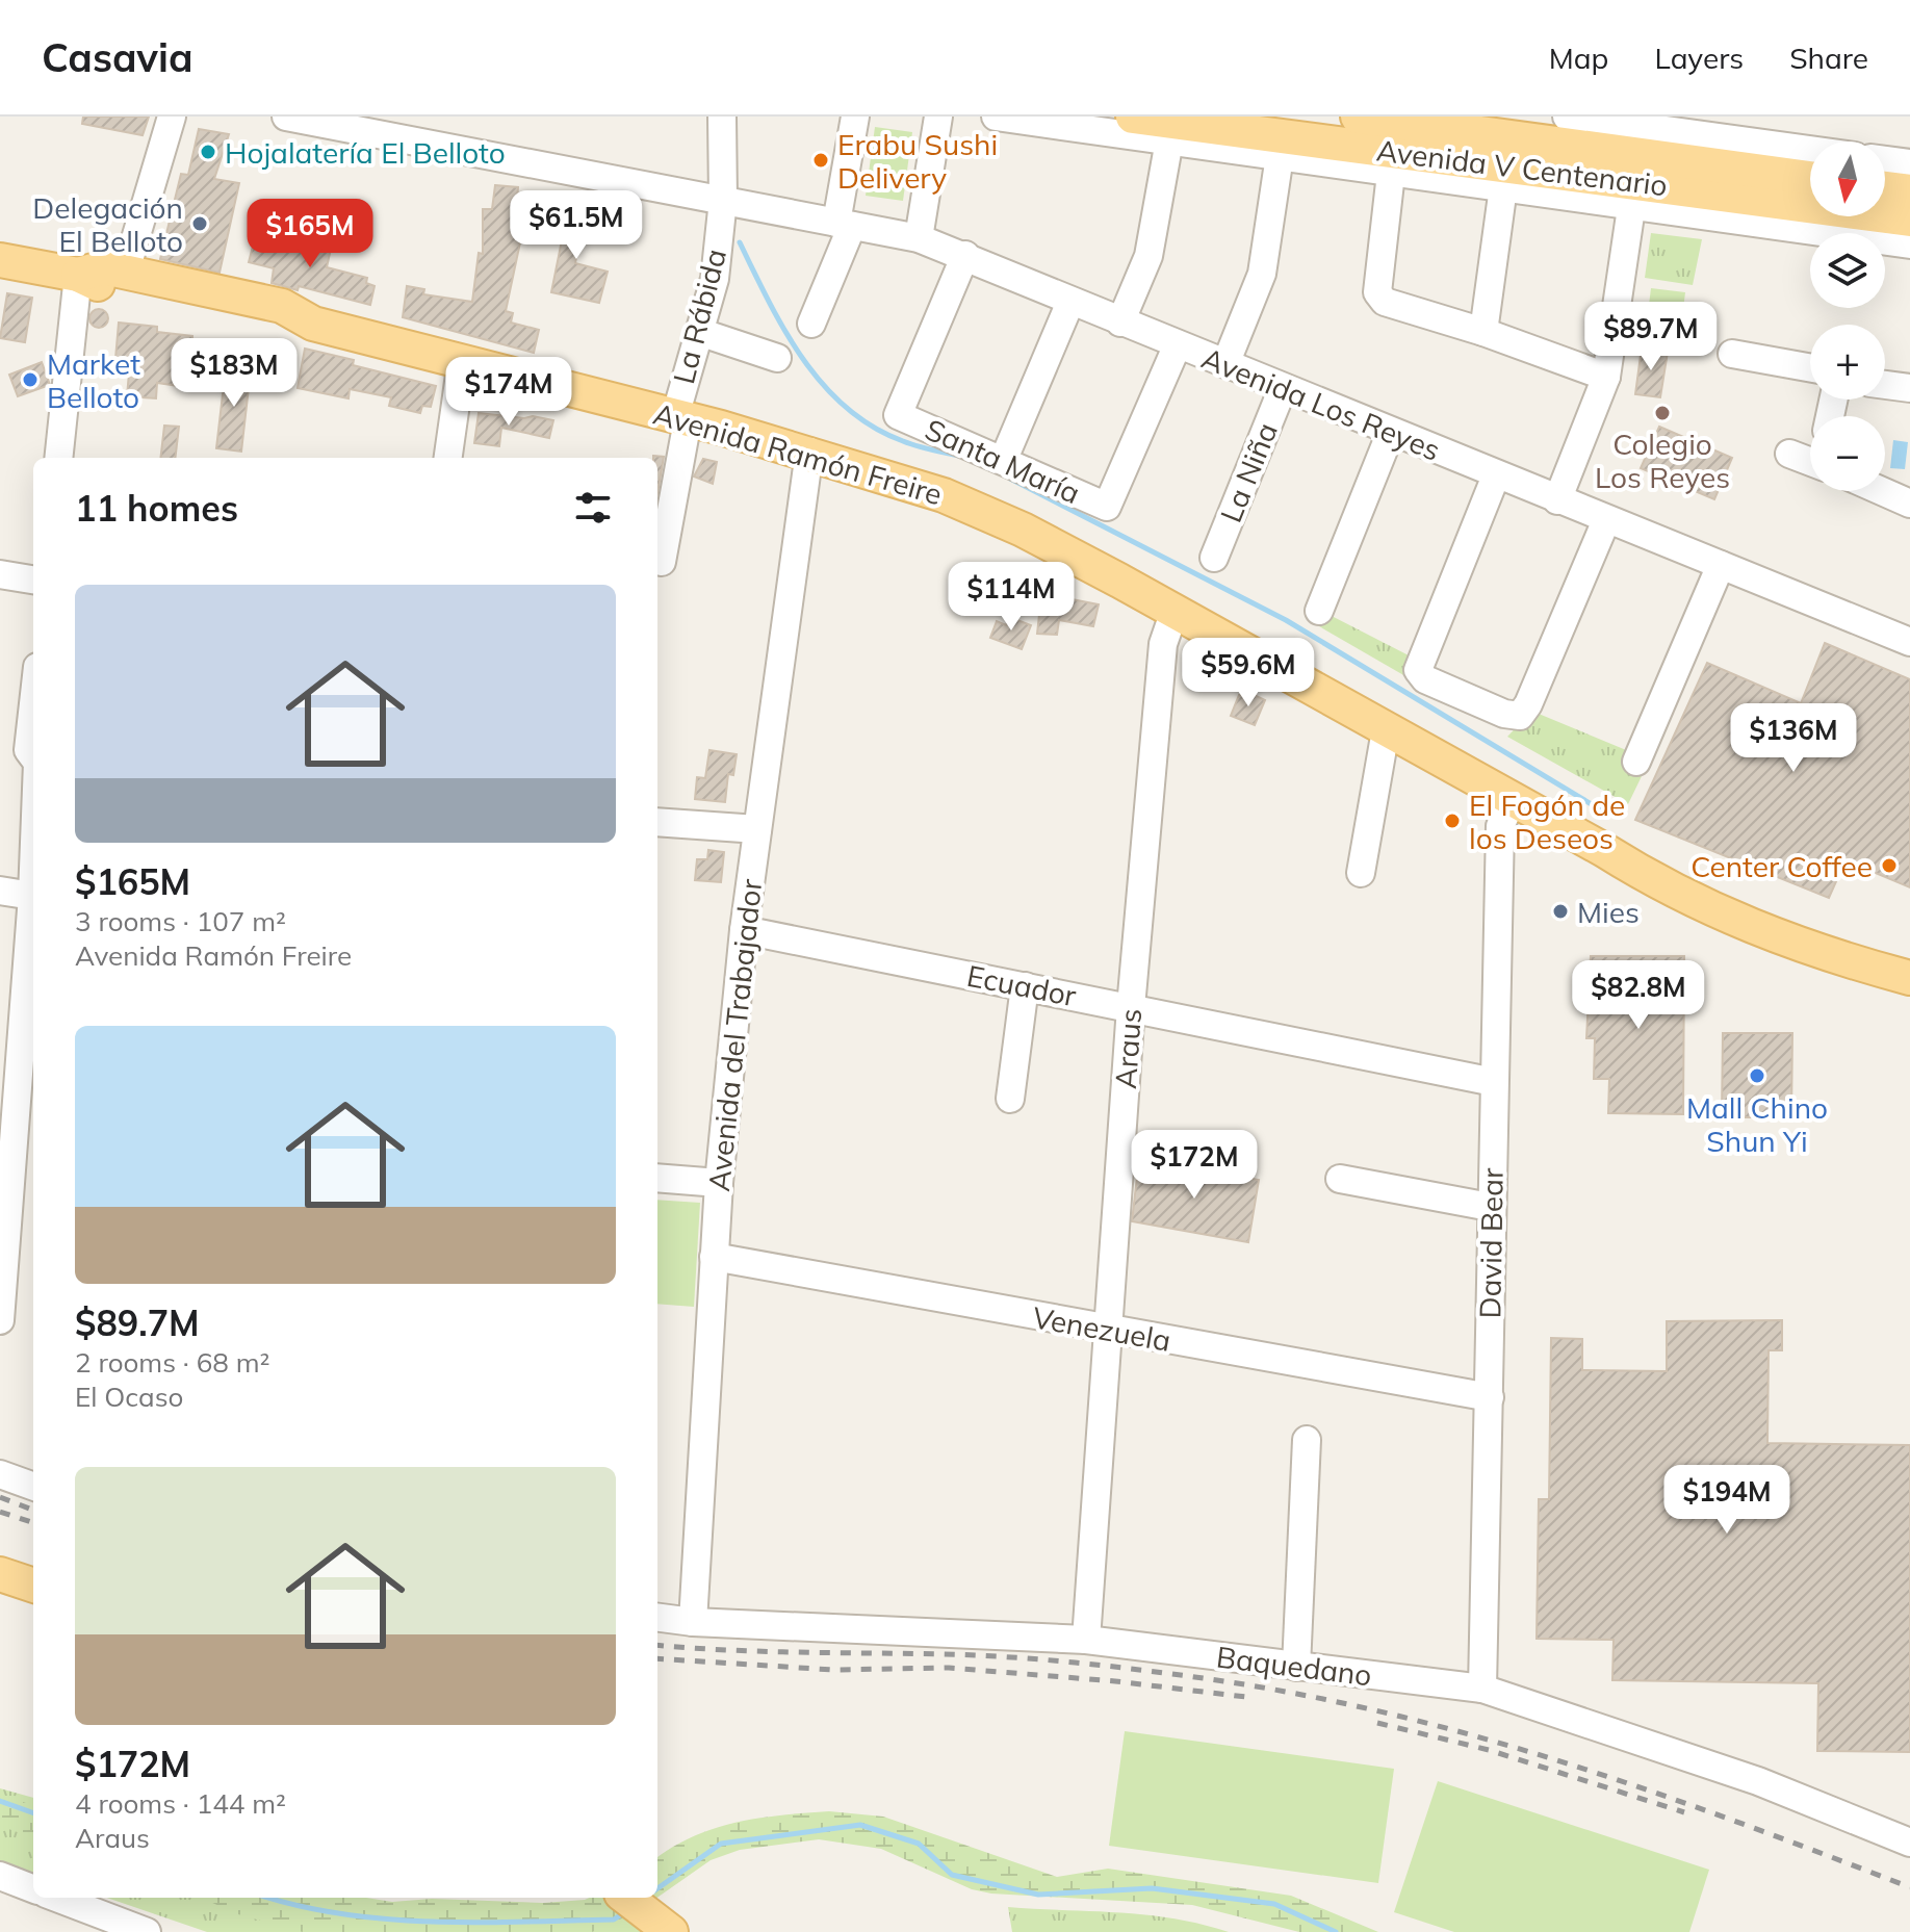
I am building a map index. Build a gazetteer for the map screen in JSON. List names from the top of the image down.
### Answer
{
  "streets": {
    "main road": ["Avenida V Centenario", "Avenida Ramón Freire"],
    "street": [
      "La Rábida",
      "Avenida Los Reyes",
      "Santa María",
      "La Niña",
      "Ecuador",
      "Avenida del Trabajador",
      "Araus",
      "David Bear",
      "Venezuela",
      "Baquedano"
    ]
  },
  "crossings": [
    ["La Rábida", "Avenida Los Reyes"],
    ["La Rábida", "Avenida Ramón Freire"],
    ["Avenida Los Reyes", "Santa María"],
    ["Avenida Los Reyes", "La Niña"],
    ["Avenida Ramón Freire", "Avenida del Trabajador"],
    ["Avenida Ramón Freire", "Araus"],
    ["Avenida Ramón Freire", "David Bear"],
    ["Ecuador", "Avenida del Trabajador"],
    ["Ecuador", "Araus"],
    ["Ecuador", "David Bear"],
    ["Avenida del Trabajador", "Venezuela"],
    ["Avenida del Trabajador", "Baquedano"],
    ["Araus", "Venezuela"],
    ["Araus", "Baquedano"],
    ["David Bear", "Venezuela"],
    ["David Bear", "Baquedano"]
  ],
  "places": [
    "Hojalatería El Belloto",
    "Erabu Sushi Delivery",
    "Delegación El Belloto",
    "Market Belloto",
    "Colegio Los Reyes",
    "El Fogón de los Deseos",
    "Center Coffee",
    "Mies",
    "Mall Chino Shun Yi"
  ],
  "north": "bottom",
  "page": {
    "header": "Casavia",
    "nav": ["Map", "Layers", "Share"],
    "map_buttons": ["+", "−"],
    "price": [
      "$61.5M",
      "$165M",
      "$89.7M",
      "$183M",
      "$174M",
      "$114M",
      "$59.6M",
      "$136M",
      "$82.8M",
      "$172M",
      "$194M"
    ],
    "heading": "11 homes",
    "list": [
      {
        "name": "$165M",
        "note": "3 rooms · 107 m² · Avenida Ramón Freire"
      },
      {
        "name": "$89.7M",
        "note": "2 rooms · 68 m² · El Ocaso"
      },
      {
        "name": "$172M",
        "note": "4 rooms · 144 m² · Araus"
      }
    ]
  }
}
